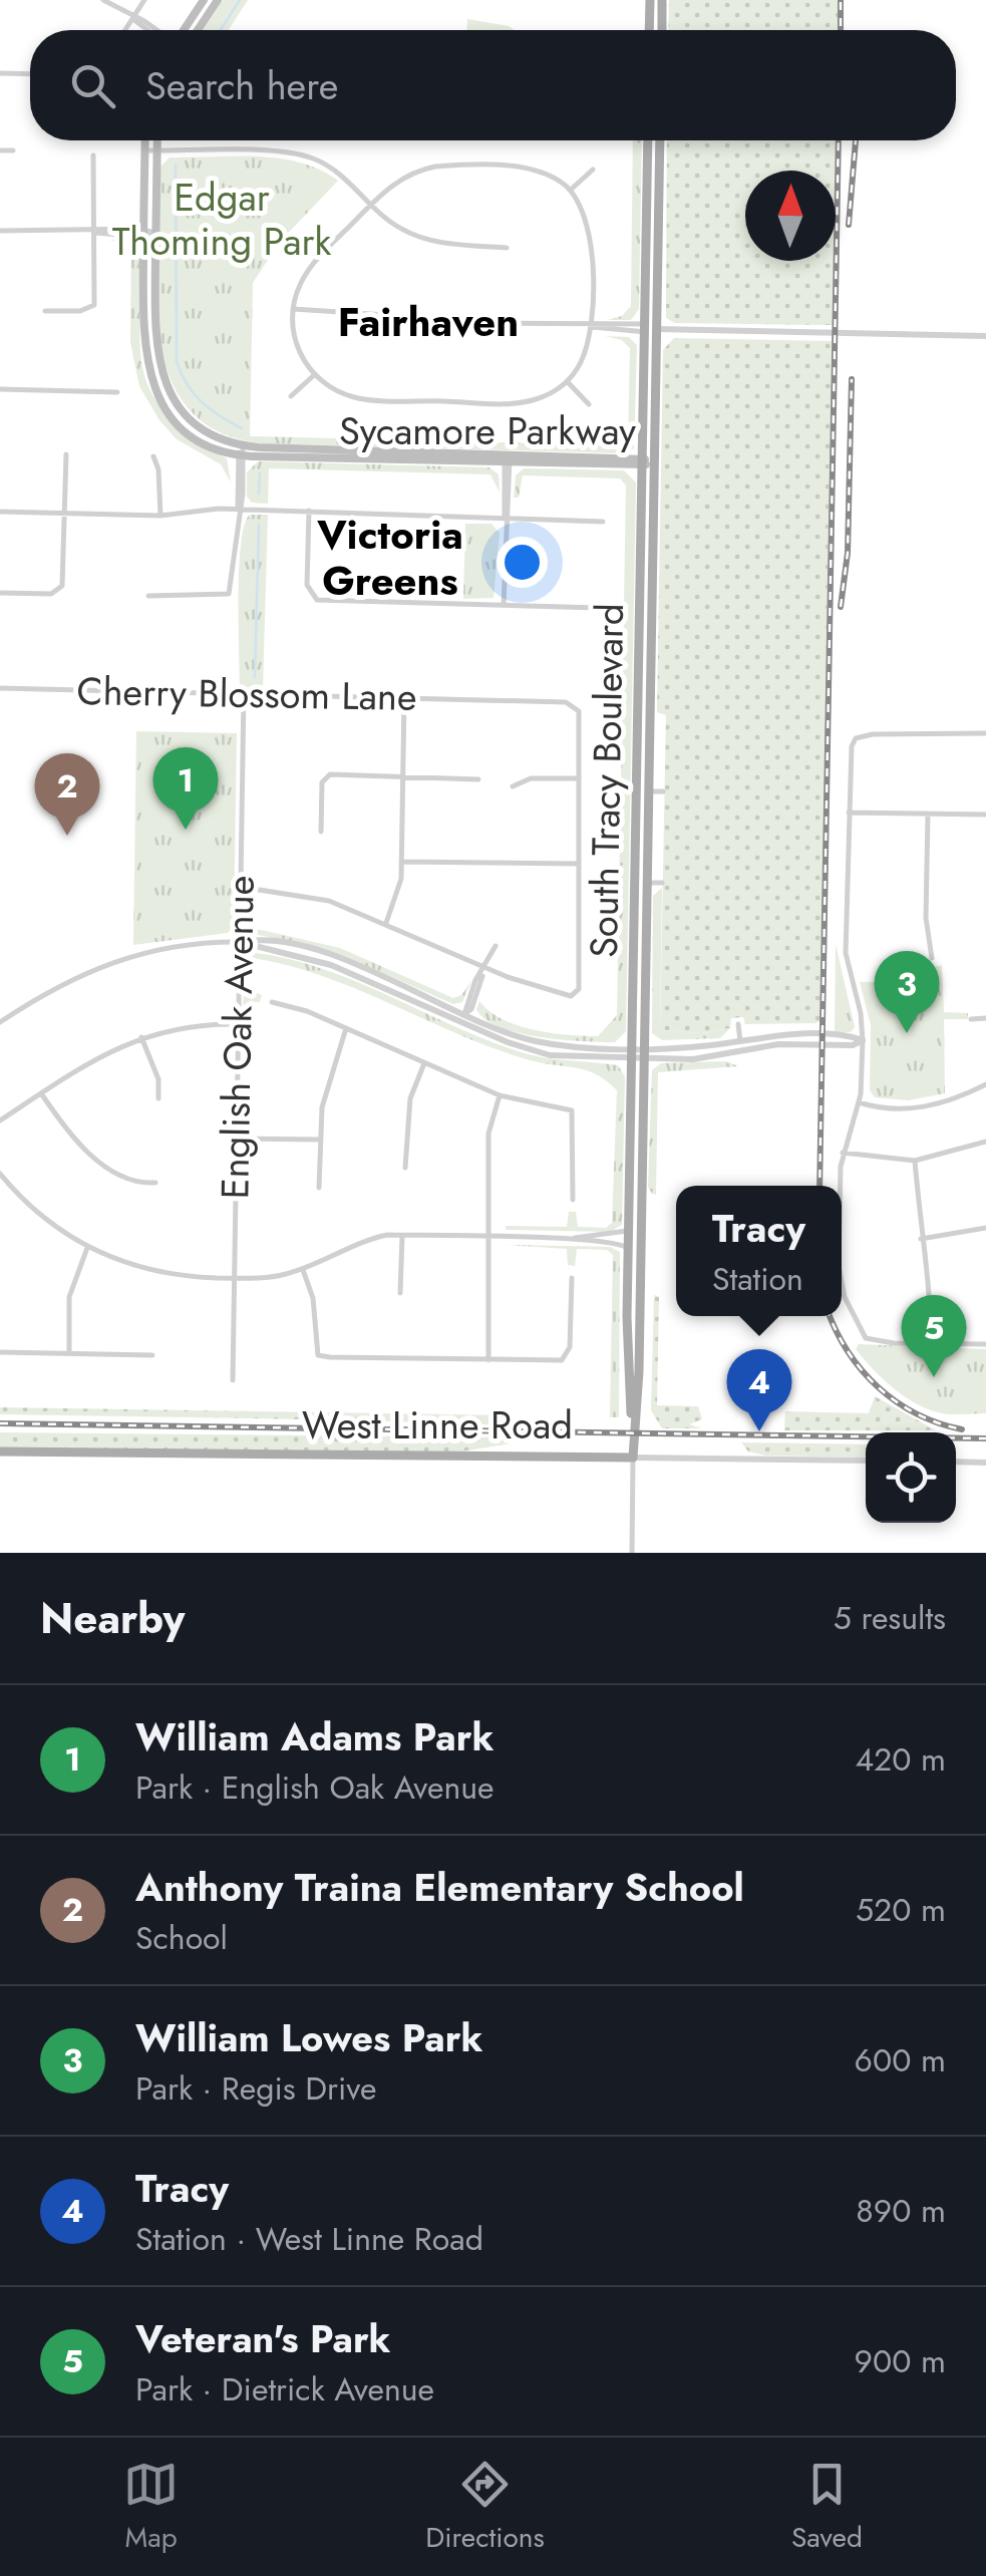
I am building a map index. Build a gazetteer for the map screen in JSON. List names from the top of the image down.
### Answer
{
  "streets": {
    "main road": ["Sycamore Parkway", "South Tracy Boulevard", "West Linne Road"],
    "street": ["Cherry Blossom Lane", "English Oak Avenue"]
  },
  "crossings": [
    ["Sycamore Parkway", "South Tracy Boulevard"],
    ["Cherry Blossom Lane", "English Oak Avenue"],
    ["South Tracy Boulevard", "West Linne Road"]
  ],
  "districts": ["Fairhaven", "Victoria Greens"],
  "parks": ["Edgar Thoming Park"],
  "north": "top",
  "page": {
    "search": "Search here",
    "pins": [
      "1",
      "2",
      "3",
      "5",
      "4"
    ],
    "popup": ["Tracy", "Station"],
    "heading": ["Nearby", "5 results"],
    "list": [
      {
        "mark": "1",
        "name": "William Adams Park",
        "note": "Park · English Oak Avenue",
        "value": "420 m"
      },
      {
        "mark": "2",
        "name": "Anthony Traina Elementary School",
        "note": "School",
        "value": "520 m"
      },
      {
        "mark": "3",
        "name": "William Lowes Park",
        "note": "Park · Regis Drive",
        "value": "600 m"
      },
      {
        "mark": "4",
        "name": "Tracy",
        "note": "Station · West Linne Road",
        "value": "890 m"
      },
      {
        "mark": "5",
        "name": "Veteran's Park",
        "note": "Park · Dietrick Avenue",
        "value": "900 m"
      }
    ],
    "nav": ["Map", "Directions", "Saved"]
  }
}
